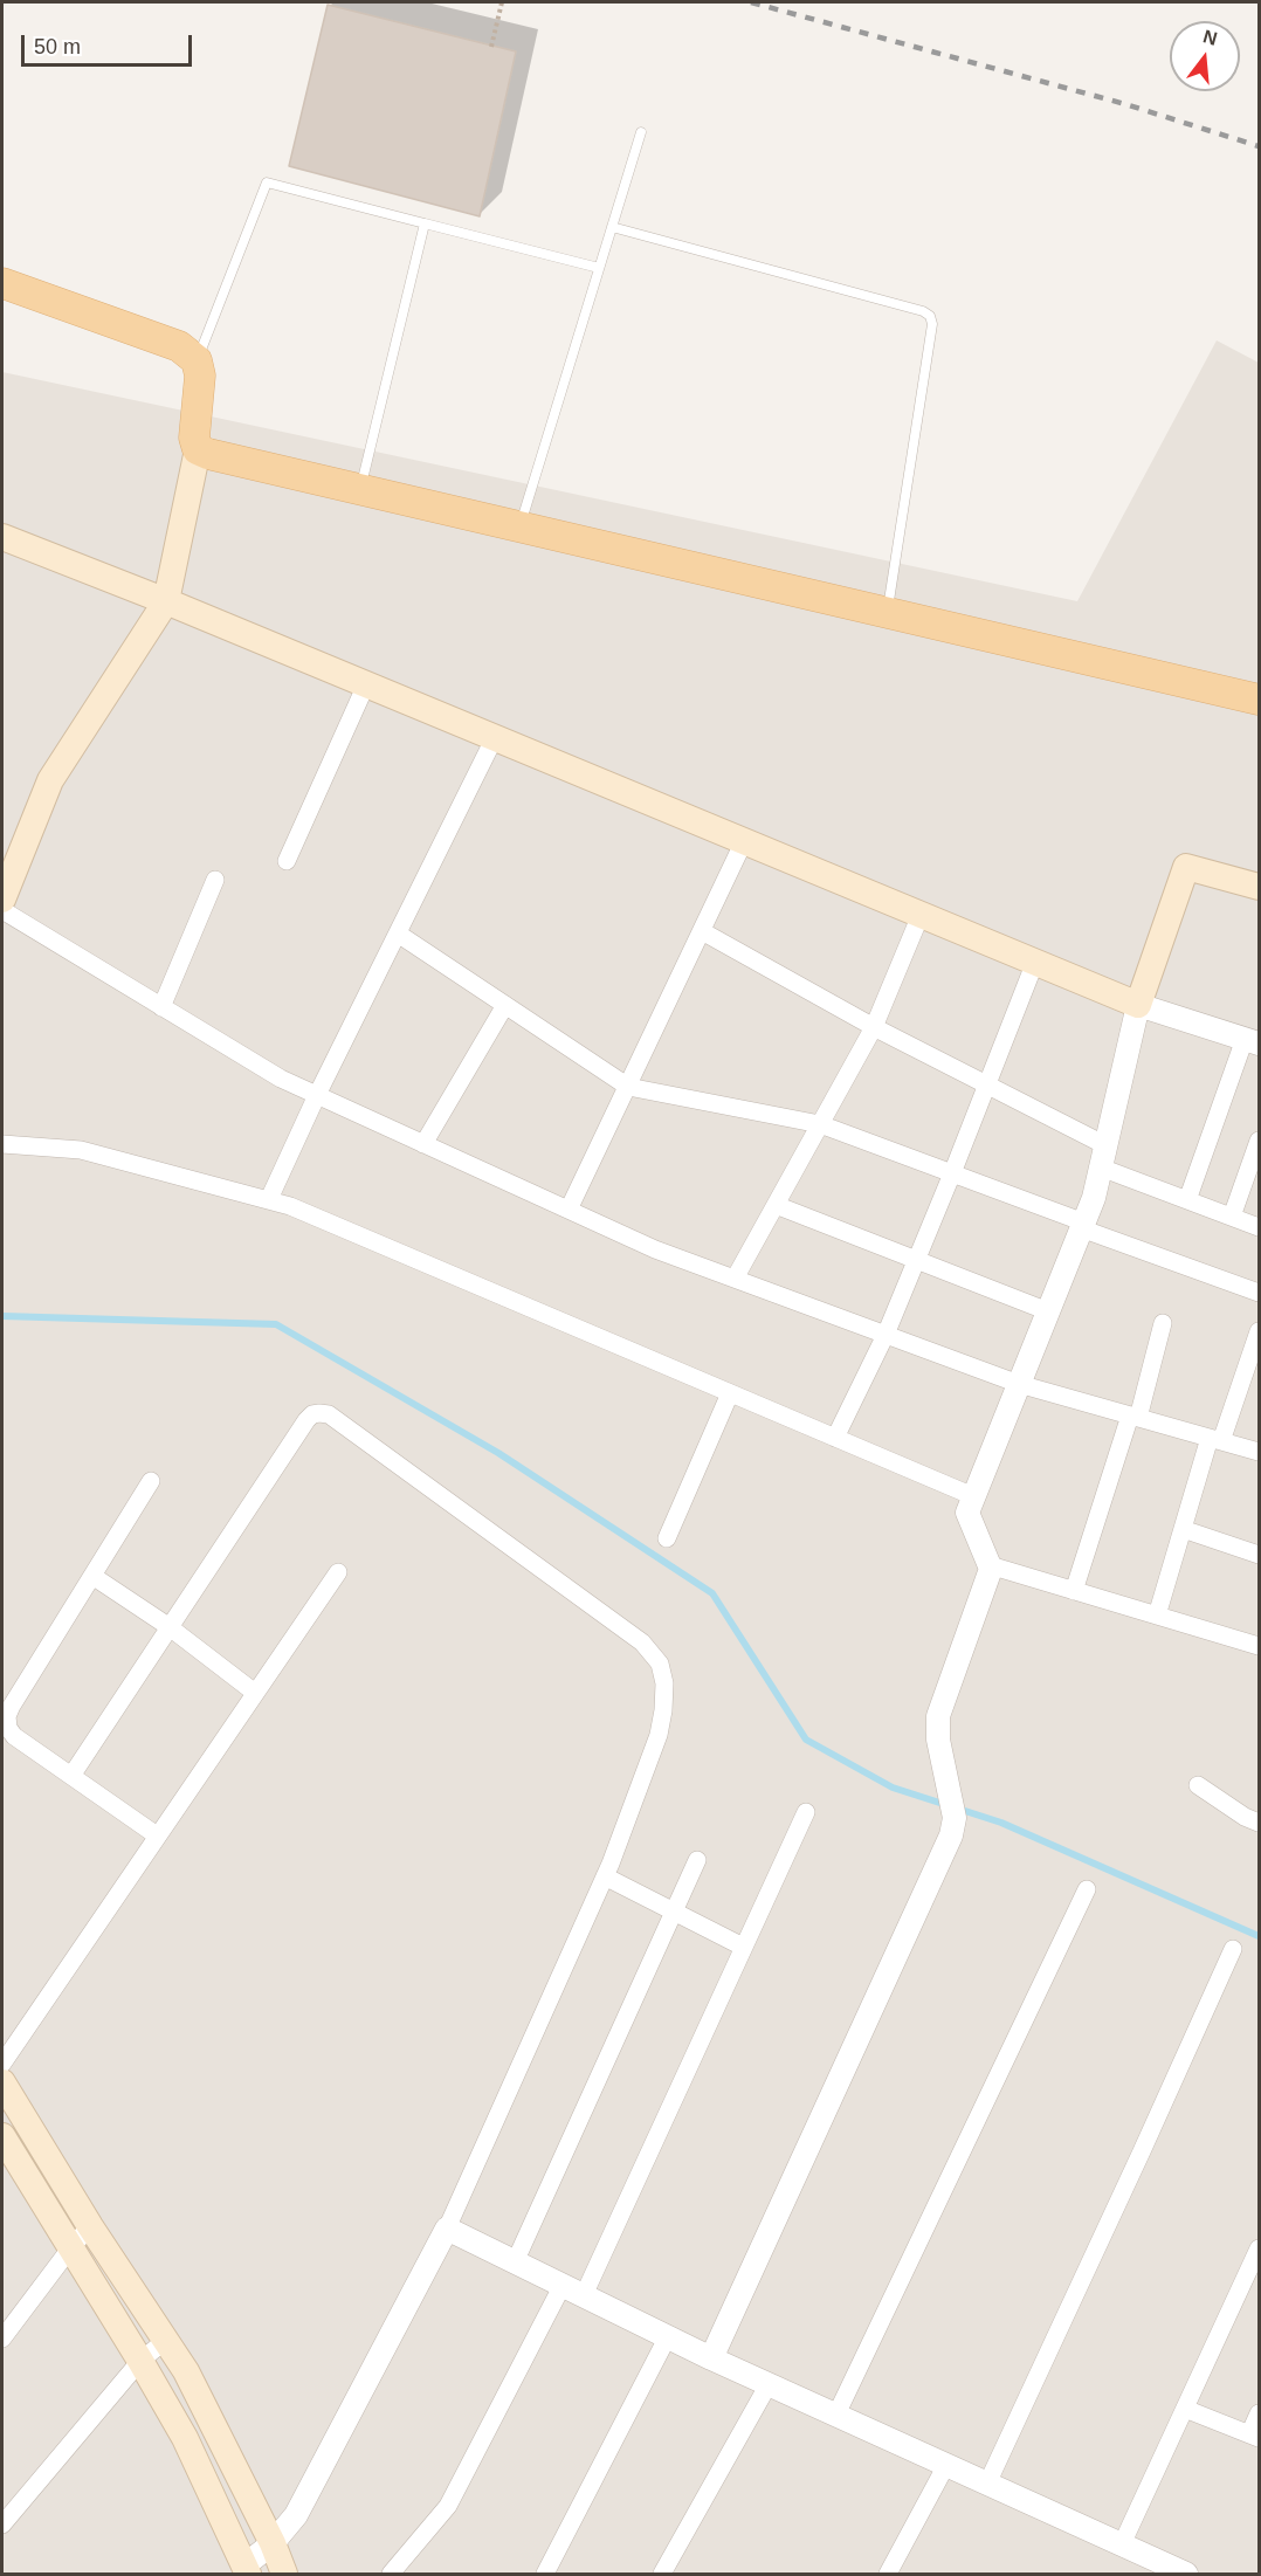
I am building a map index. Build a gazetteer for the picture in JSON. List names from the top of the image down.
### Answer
{
  "scale_bar": "50 m",
  "north": "top"
}
